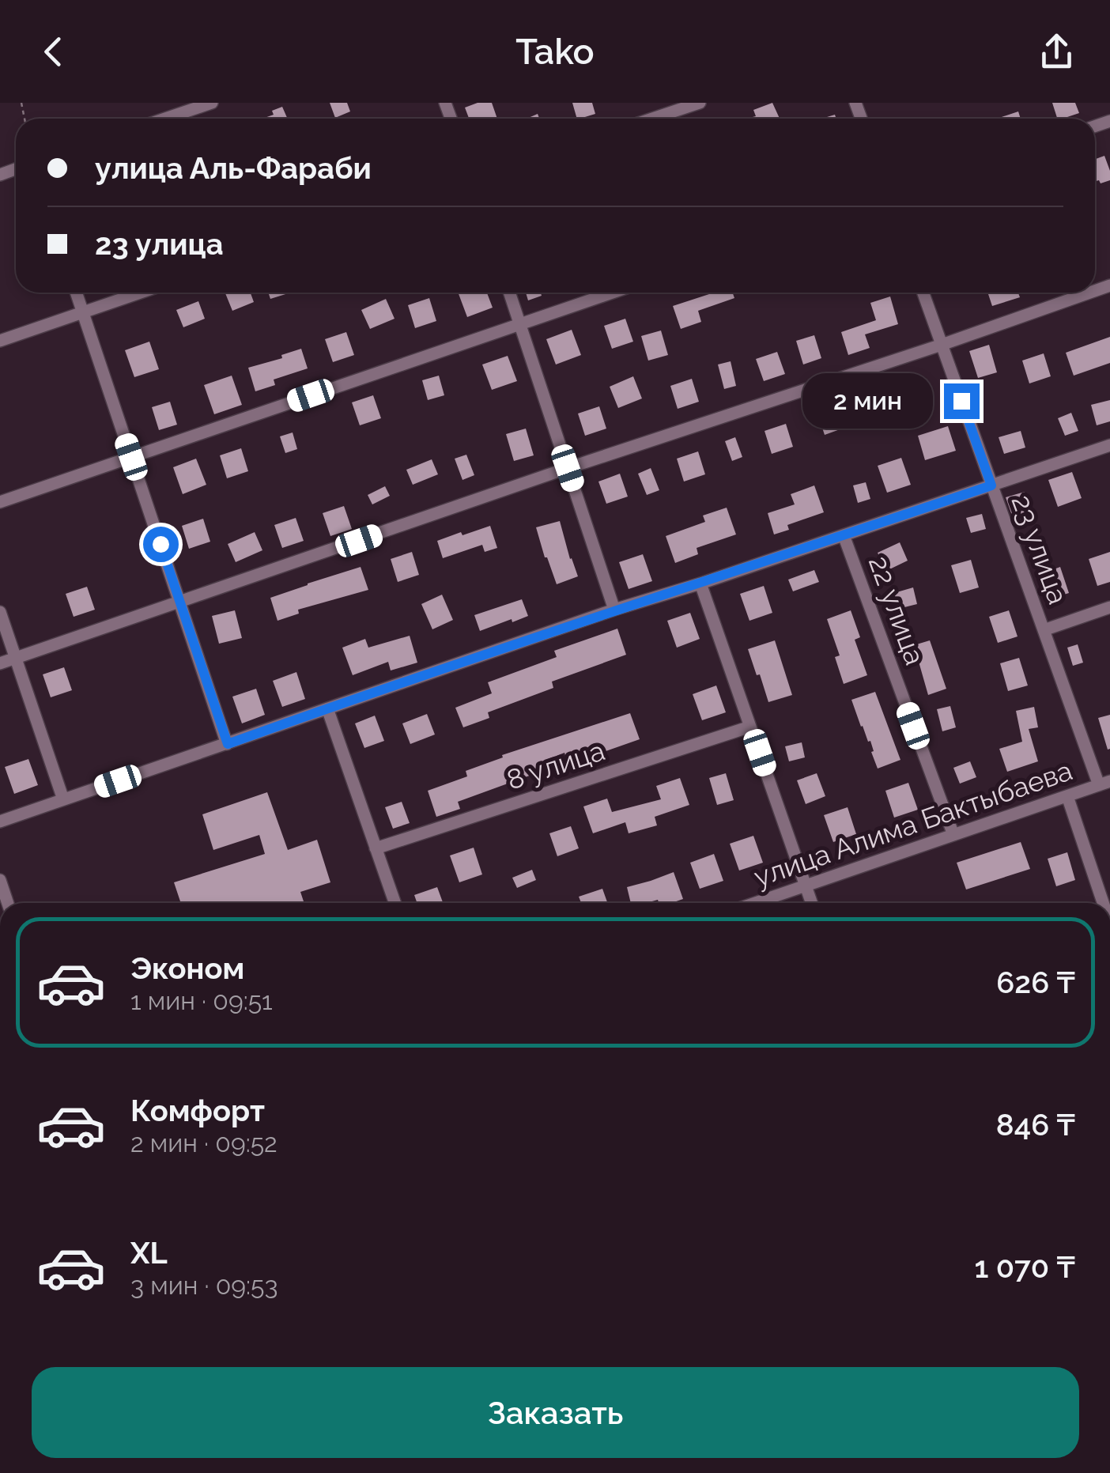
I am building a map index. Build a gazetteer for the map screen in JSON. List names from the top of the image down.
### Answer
{
  "streets": {
    "street": [
      "23 улица",
      "22 улица",
      "8 улица",
      "улица Алима Бактыбаева"
    ]
  },
  "crossings": [
    ["23 улица", "улица Алима Бактыбаева"],
    ["22 улица", "улица Алима Бактыбаева"]
  ],
  "page": {
    "header": "Tako",
    "banner": ["улица Аль-Фараби", "23 улица"],
    "bubble": "2 мин",
    "list": [
      {
        "name": "Эконом",
        "note": "1 мин · 09:51",
        "value": "626 ₸"
      },
      {
        "name": "Комфорт",
        "note": "2 мин · 09:52",
        "value": "846 ₸"
      },
      {
        "name": "XL",
        "note": "3 мин · 09:53",
        "value": "1 070 ₸"
      }
    ],
    "buttons": "Заказать"
  }
}
